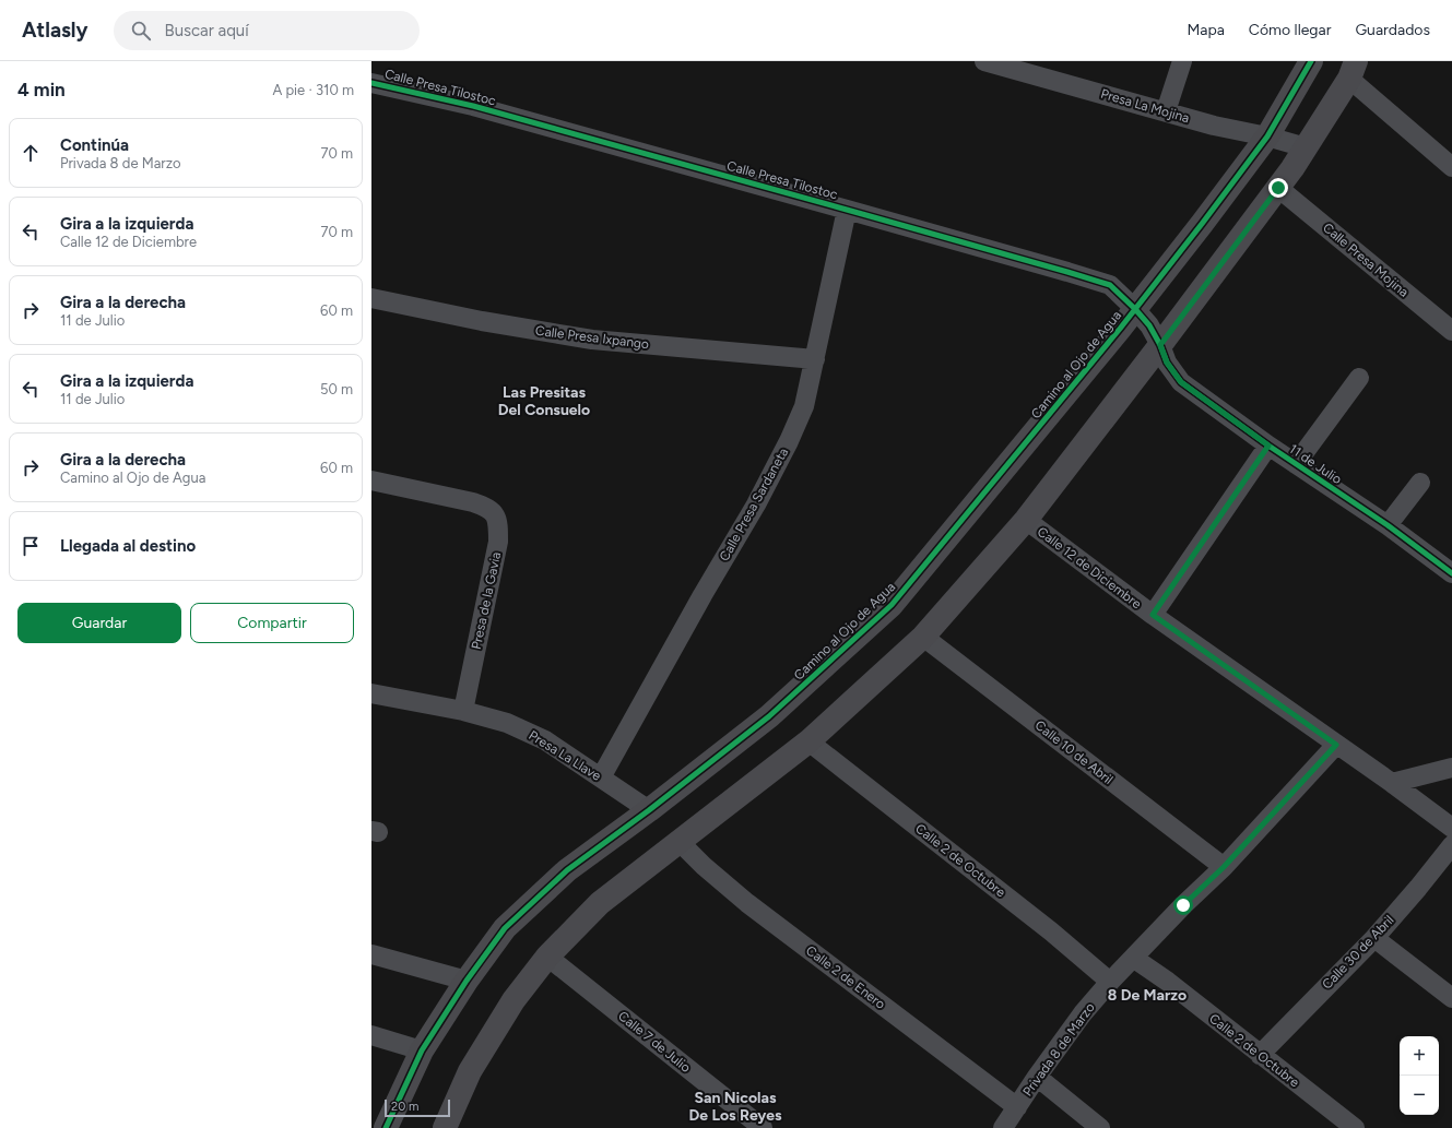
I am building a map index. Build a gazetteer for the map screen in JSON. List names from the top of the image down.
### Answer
{
  "streets": {
    "street": [
      "Calle Presa Tilostoc",
      "Presa La Mojina",
      "Calle Presa Mojina",
      "Calle Presa Ixpango",
      "Camino al Ojo de Agua",
      "11 de Julio",
      "Calle Presa Sardaneta",
      "Calle 12 de Diciembre",
      "Presa de la Gavia",
      "Calle 10 de Abril",
      "Presa La Llave",
      "Calle 2 de Octubre",
      "Calle 30 de Abril",
      "Calle 2 de Enero",
      "Calle 7 de Julio",
      "Privada 8 de Marzo"
    ]
  },
  "crossings": [
    ["Calle Presa Tilostoc", "Camino al Ojo de Agua"],
    ["Calle Presa Tilostoc", "11 de Julio"],
    ["Calle Presa Tilostoc", "Calle Presa Sardaneta"],
    ["Presa La Mojina", "Camino al Ojo de Agua"],
    ["Calle Presa Ixpango", "Calle Presa Sardaneta"],
    ["Camino al Ojo de Agua", "Presa La Llave"],
    ["11 de Julio", "Calle 12 de Diciembre"],
    ["Calle Presa Sardaneta", "Presa La Llave"],
    ["Calle 12 de Diciembre", "Privada 8 de Marzo"],
    ["Presa de la Gavia", "Presa La Llave"],
    ["Calle 10 de Abril", "Privada 8 de Marzo"],
    ["Calle 2 de Octubre", "Calle 30 de Abril"],
    ["Calle 2 de Octubre", "Privada 8 de Marzo"],
    ["Calle 2 de Enero", "Privada 8 de Marzo"]
  ],
  "districts": ["Las Presitas Del Consuelo", "8 De Marzo", "San Nicolas De Los Reyes"],
  "scale_bar": "20 m",
  "page": {
    "header": "Atlasly",
    "search": "Buscar aquí",
    "nav": ["Mapa", "Cómo llegar", "Guardados"],
    "heading": ["4 min", "A pie · 310 m"],
    "list": [
      ["Continúa", "Privada 8 de Marzo", "70 m"],
      ["Gira a la izquierda", "Calle 12 de Diciembre", "70 m"],
      ["Gira a la derecha", "11 de Julio", "60 m"],
      ["Gira a la izquierda", "11 de Julio", "50 m"],
      ["Gira a la derecha", "Camino al Ojo de Agua", "60 m"],
      "Llegada al destino"
    ],
    "buttons": ["Guardar", "Compartir"],
    "map_buttons": ["+", "−"],
    "scale": "20 m"
  }
}
